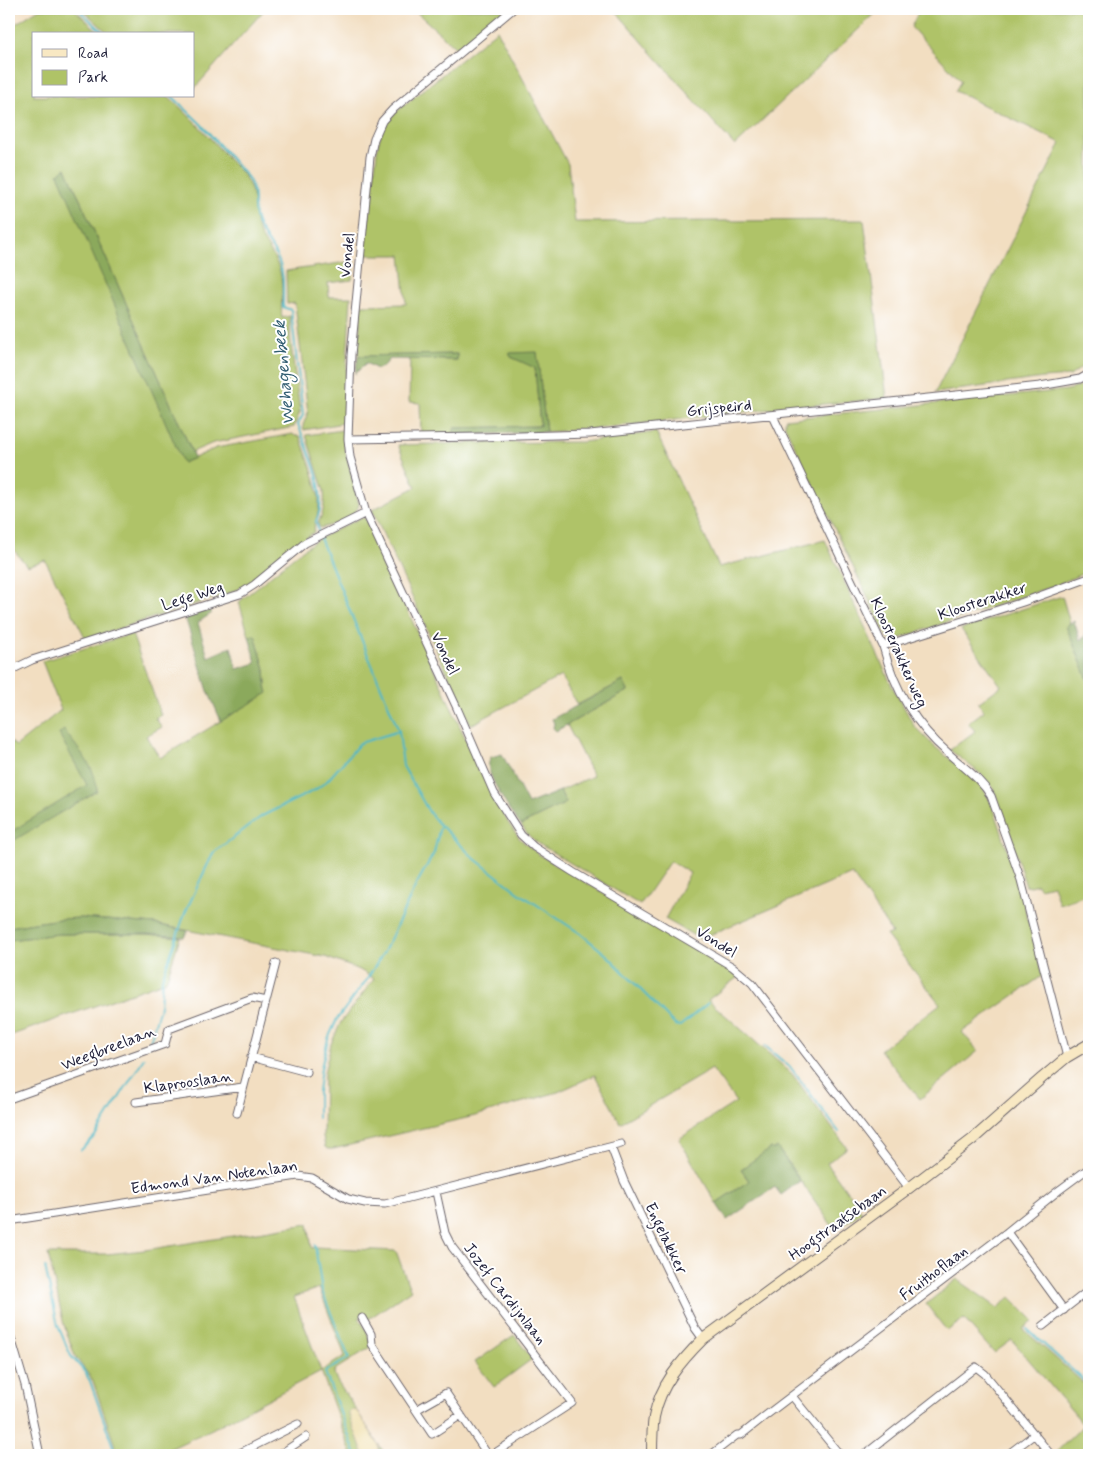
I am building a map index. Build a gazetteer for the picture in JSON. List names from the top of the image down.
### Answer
{
  "streets": {
    "main road": ["Hoogstraatsebaan"],
    "street": [
      "Vondel",
      "Grijspeird",
      "Lege Weg",
      "Kloosterakker",
      "Kloosterakkerweg",
      "Weegbreelaan",
      "Klaprooslaan",
      "Edmond Van Notenlaan",
      "Engelakker",
      "Fruithoflaan",
      "Jozef Cardijnlaan"
    ]
  },
  "crossings": [
    ["Vondel", "Grijspeird"],
    ["Vondel", "Lege Weg"],
    ["Vondel", "Hoogstraatsebaan"],
    ["Grijspeird", "Kloosterakkerweg"],
    ["Kloosterakker", "Kloosterakkerweg"],
    ["Kloosterakkerweg", "Hoogstraatsebaan"],
    ["Weegbreelaan", "Klaprooslaan"],
    ["Edmond Van Notenlaan", "Engelakker"],
    ["Edmond Van Notenlaan", "Jozef Cardijnlaan"],
    ["Hoogstraatsebaan", "Engelakker"]
  ],
  "water": ["Wehagenbeek"],
  "legend": ["Road", "Park"]
}
